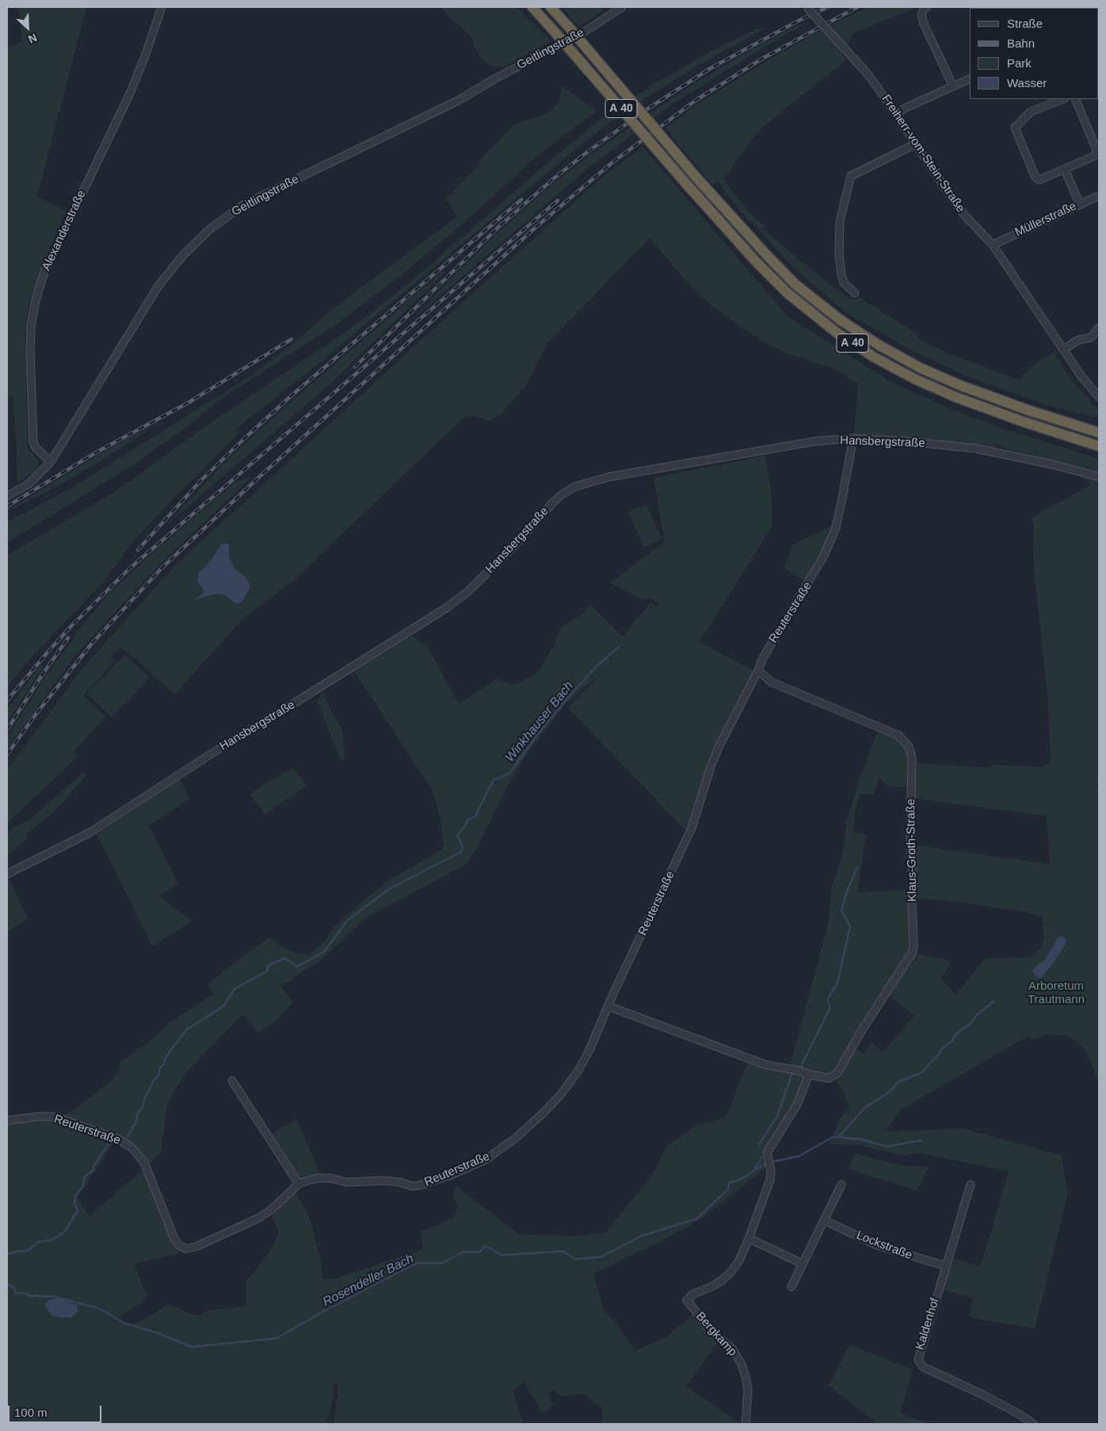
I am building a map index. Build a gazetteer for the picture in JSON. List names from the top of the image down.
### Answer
{
  "streets": {
    "highway": ["A 40"],
    "street": [
      "Geitlingstraße",
      "Freiherr-vom-Stein-Straße",
      "Müllerstraße",
      "Alexanderstraße",
      "Hansbergstraße",
      "Reuterstraße",
      "Klaus-Groth-Straße",
      "Lockstraße",
      "Kaldenhof",
      "Bergkamp"
    ]
  },
  "crossings": [
    ["Geitlingstraße", "Alexanderstraße"],
    ["Freiherr-vom-Stein-Straße", "Müllerstraße"],
    ["Hansbergstraße", "Reuterstraße"],
    ["Reuterstraße", "Klaus-Groth-Straße"],
    ["Klaus-Groth-Straße", "Bergkamp"],
    ["Lockstraße", "Kaldenhof"]
  ],
  "water": ["Winkhauser Bach", "Rosendeller Bach"],
  "parks": ["Arboretum Trautmann"],
  "legend": [
    "Straße",
    "Bahn",
    "Park",
    "Wasser"
  ],
  "scale_bar": "100 m",
  "north": "bottom right"
}
